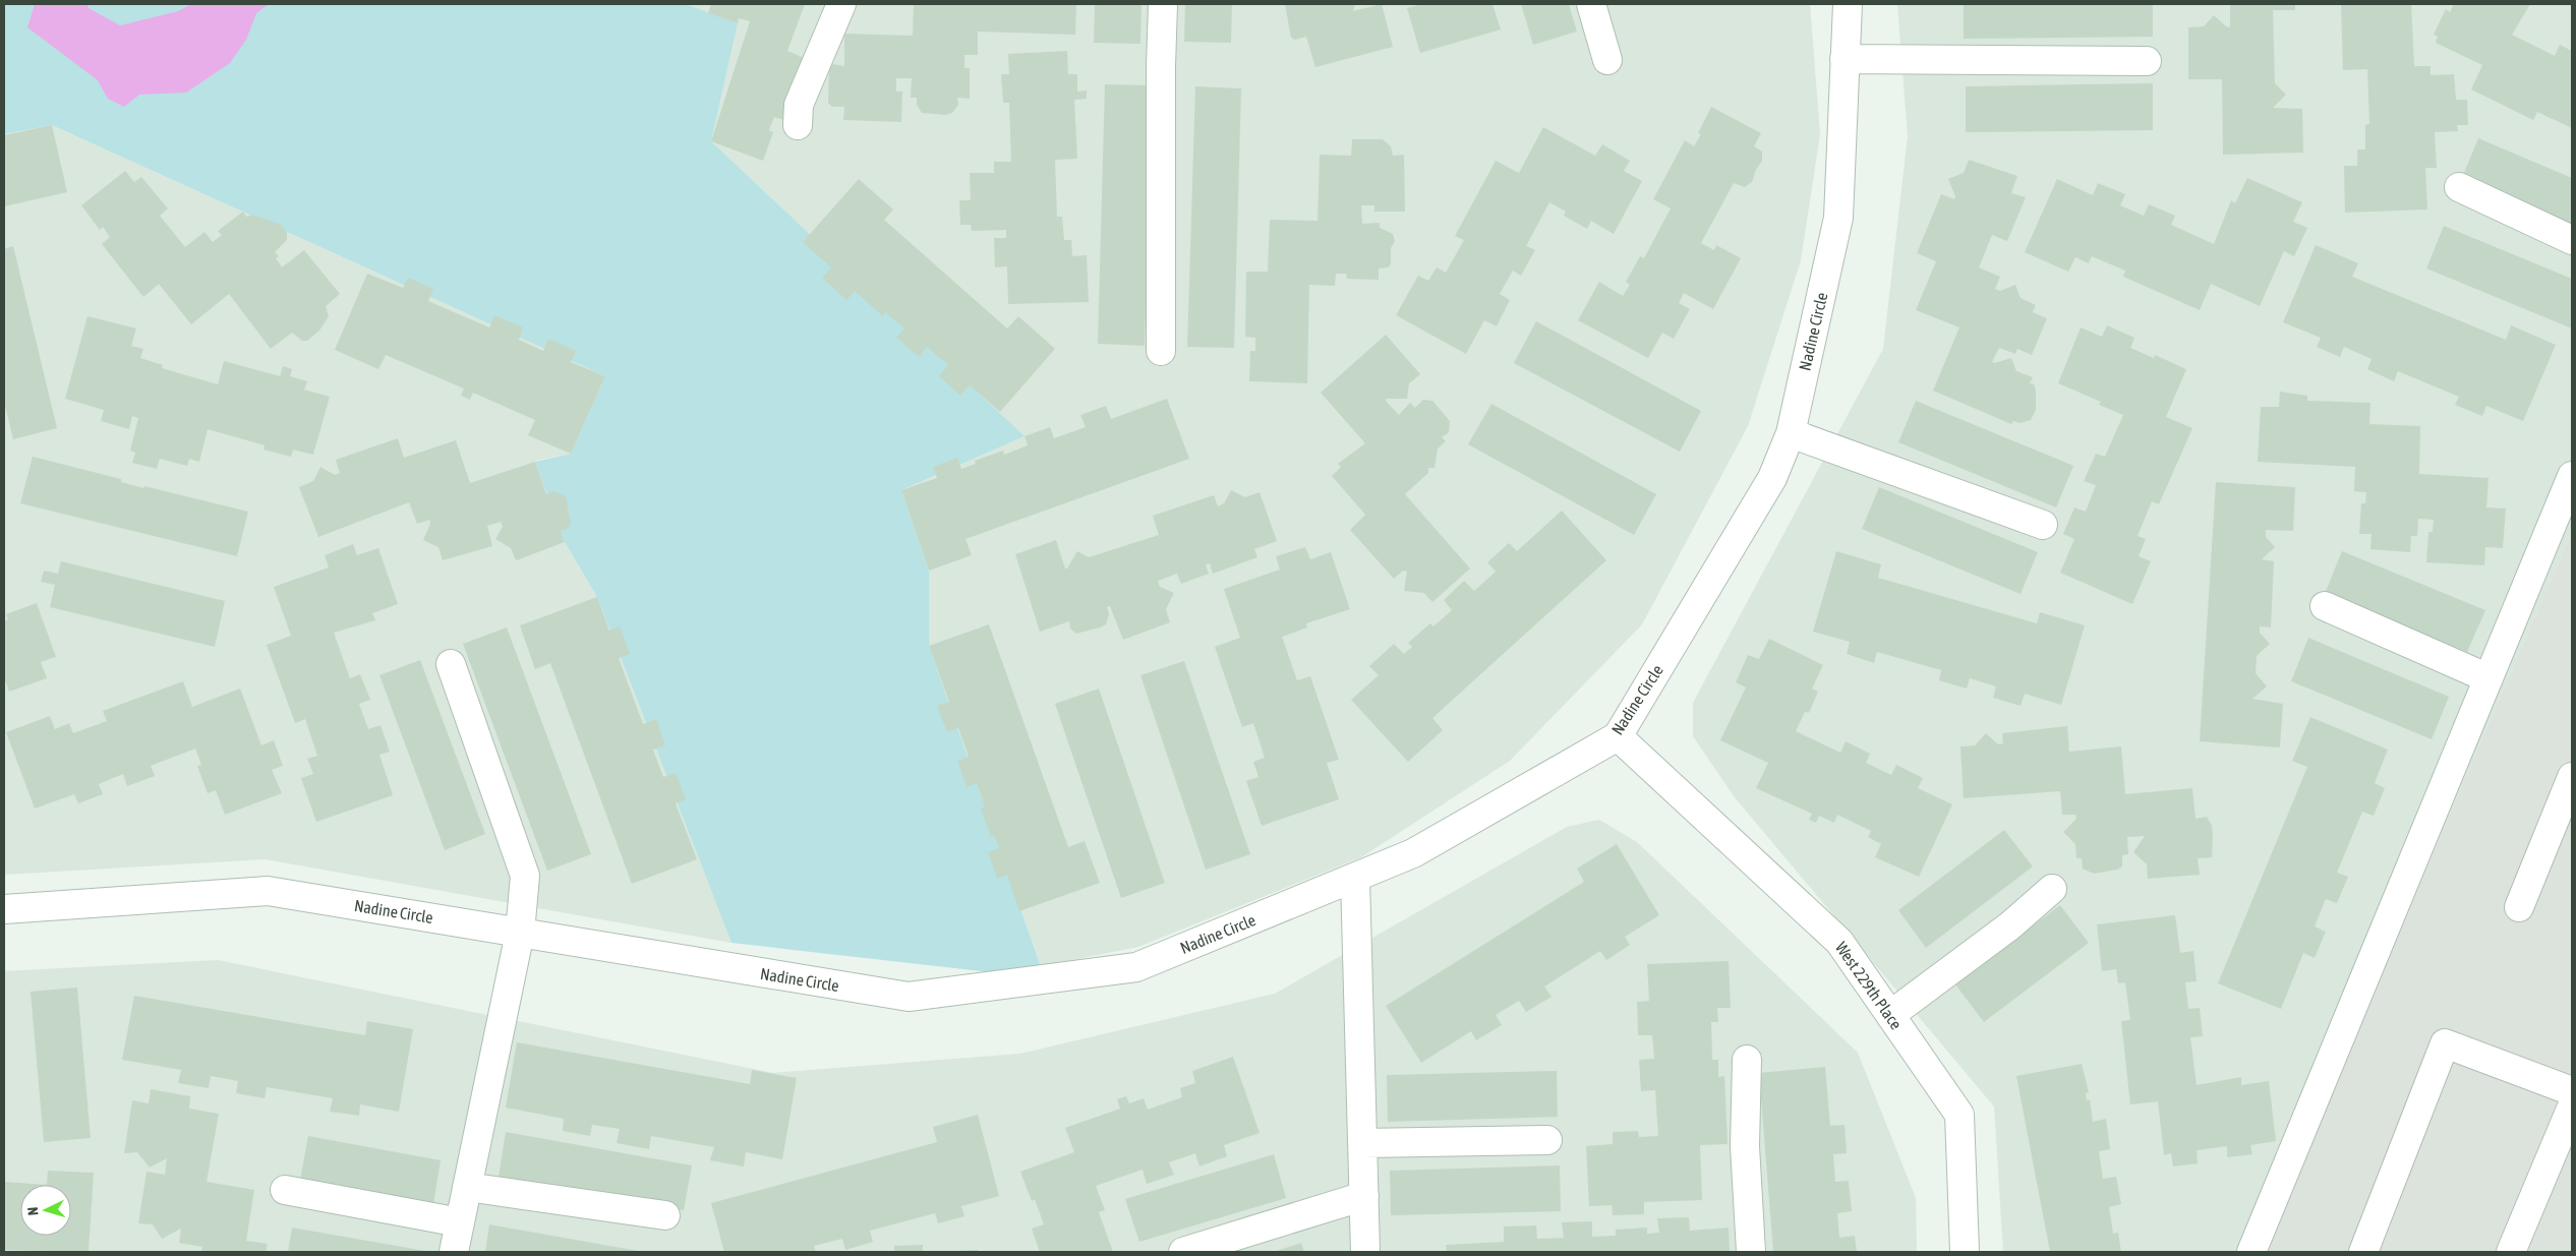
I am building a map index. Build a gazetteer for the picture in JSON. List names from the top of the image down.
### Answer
{
  "streets": {
    "street": ["Nadine Circle", "West 229th Place"]
  },
  "crossings": [
    ["Nadine Circle", "West 229th Place"]
  ],
  "north": "left"
}
